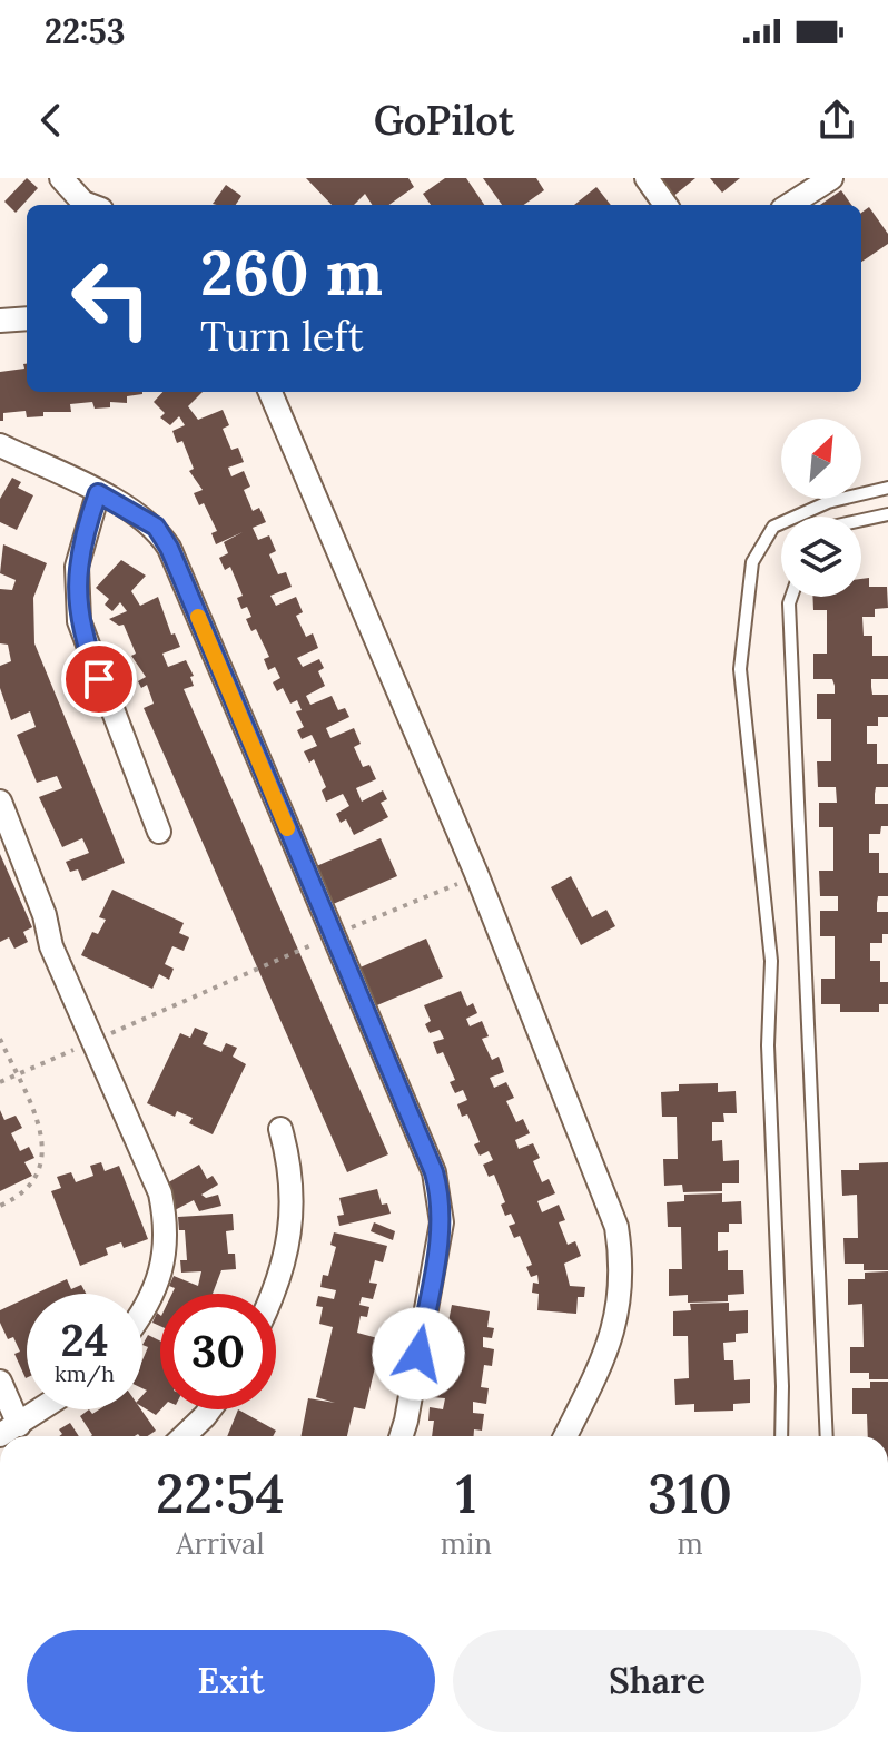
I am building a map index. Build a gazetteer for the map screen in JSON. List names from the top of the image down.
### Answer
{
  "north": "top right",
  "page": {
    "status": "22:53",
    "header": "GoPilot",
    "turn": ["260 m", "Turn left"],
    "speed": "24 km/h",
    "limit": "30",
    "eta": [
      "22:54",
      "Arrival",
      "1",
      "min",
      "310",
      "m"
    ],
    "buttons": ["Exit", "Share"]
  }
}
